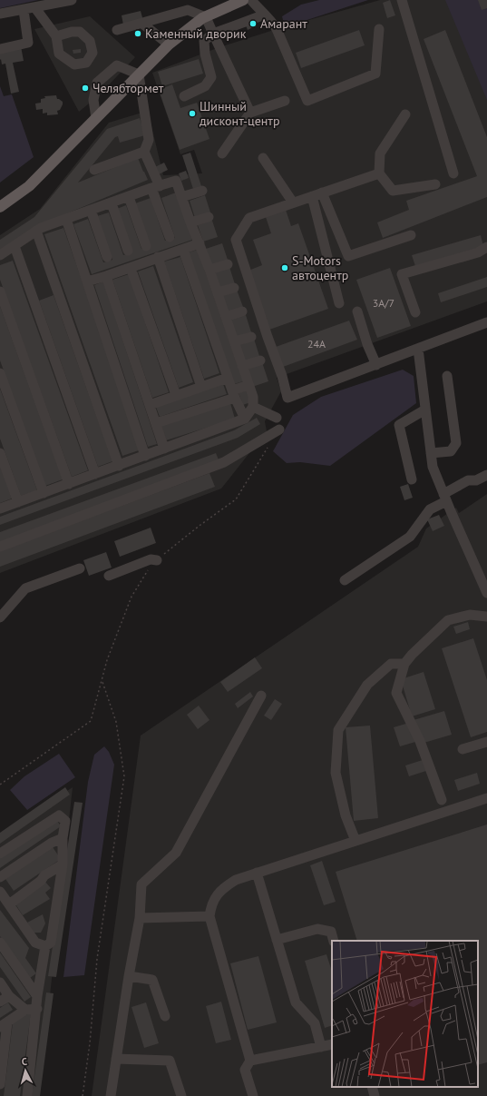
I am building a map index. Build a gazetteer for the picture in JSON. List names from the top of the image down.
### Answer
{
  "places": [
    "Амарант",
    "Каменный дворик",
    "Челябтормет",
    "Шинный дисконт-центр",
    "S-Motors автоцентр"
  ],
  "house_numbers": ["3А/7", "24А"],
  "north": "top"
}
